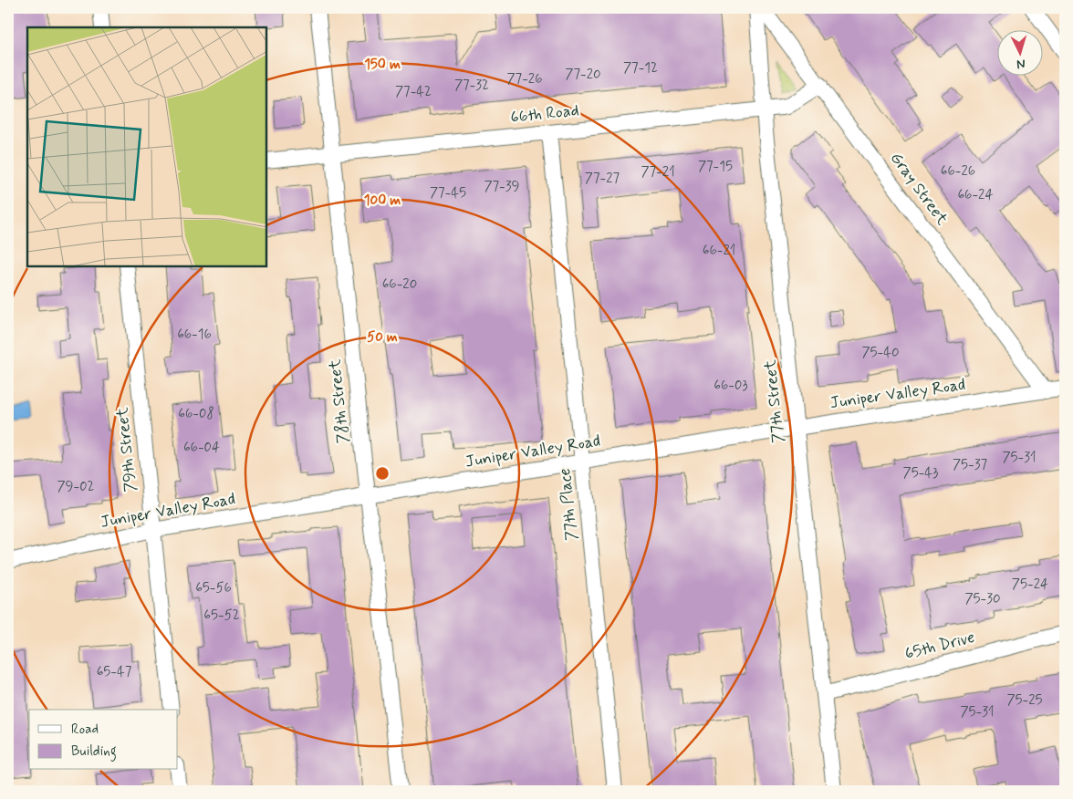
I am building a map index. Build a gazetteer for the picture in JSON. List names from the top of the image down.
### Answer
{
  "streets": {
    "street": [
      "66th Road",
      "Gray Street",
      "Juniper Valley Road",
      "78th Street",
      "77th Street",
      "79th Street",
      "77th Place",
      "65th Drive"
    ]
  },
  "crossings": [
    ["66th Road", "Gray Street"],
    ["66th Road", "78th Street"],
    ["66th Road", "77th Street"],
    ["66th Road", "77th Place"],
    ["Gray Street", "Juniper Valley Road"],
    ["Juniper Valley Road", "78th Street"],
    ["Juniper Valley Road", "77th Street"],
    ["Juniper Valley Road", "79th Street"],
    ["Juniper Valley Road", "77th Place"],
    ["77th Street", "65th Drive"]
  ],
  "house_numbers": [
    "77-12",
    "77-20",
    "77-26",
    "77-32",
    "77-42",
    "77-15",
    "66-26",
    "77-21",
    "77-27",
    "77-39",
    "77-45",
    "66-24",
    "66-21",
    "66-20",
    "66-16",
    "75-40",
    "66-03",
    "66-08",
    "66-04",
    "75-31",
    "75-37",
    "75-43",
    "79-02",
    "75-24",
    "65-56",
    "75-30",
    "65-52",
    "65-47",
    "75-25",
    "75-31"
  ],
  "legend": ["Road", "Building"],
  "north": "bottom",
  "rings": ["150 m", "100 m", "50 m"]
}
